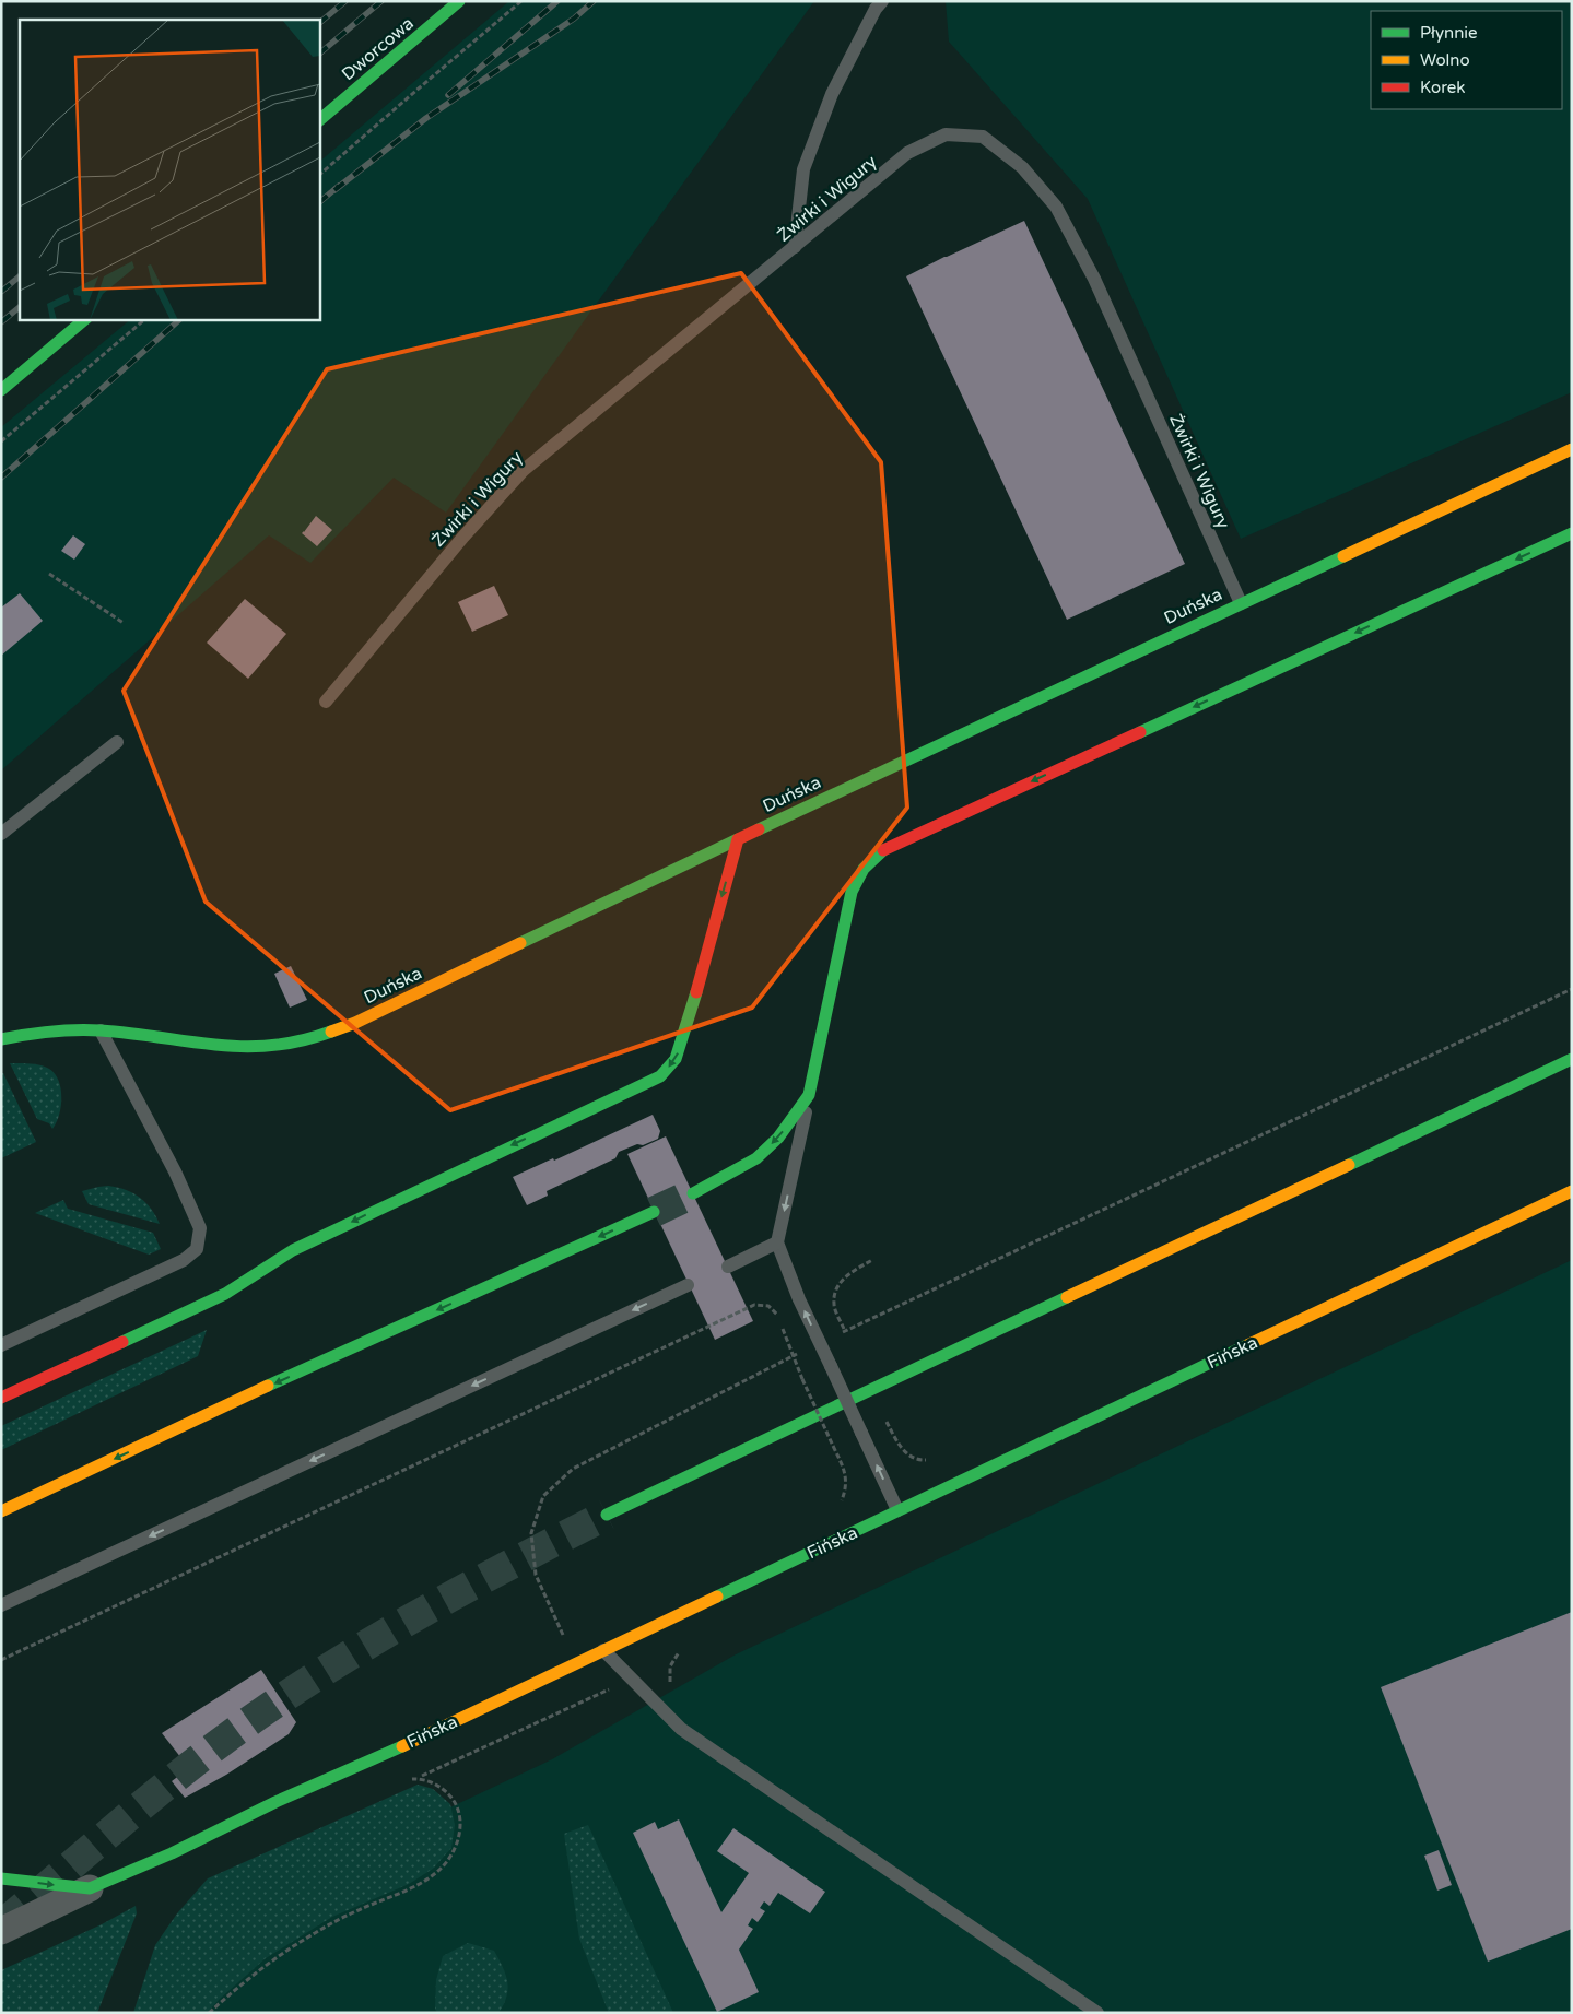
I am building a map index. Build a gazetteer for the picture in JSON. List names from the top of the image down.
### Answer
{
  "streets": {
    "main road": ["Dworcowa", "Duńska", "Fińska"],
    "lane": ["Żwirki i Wigury"]
  },
  "crossings": [
    ["Żwirki i Wigury", "Duńska"]
  ],
  "legend": ["Płynnie", "Wolno", "Korek"]
}
